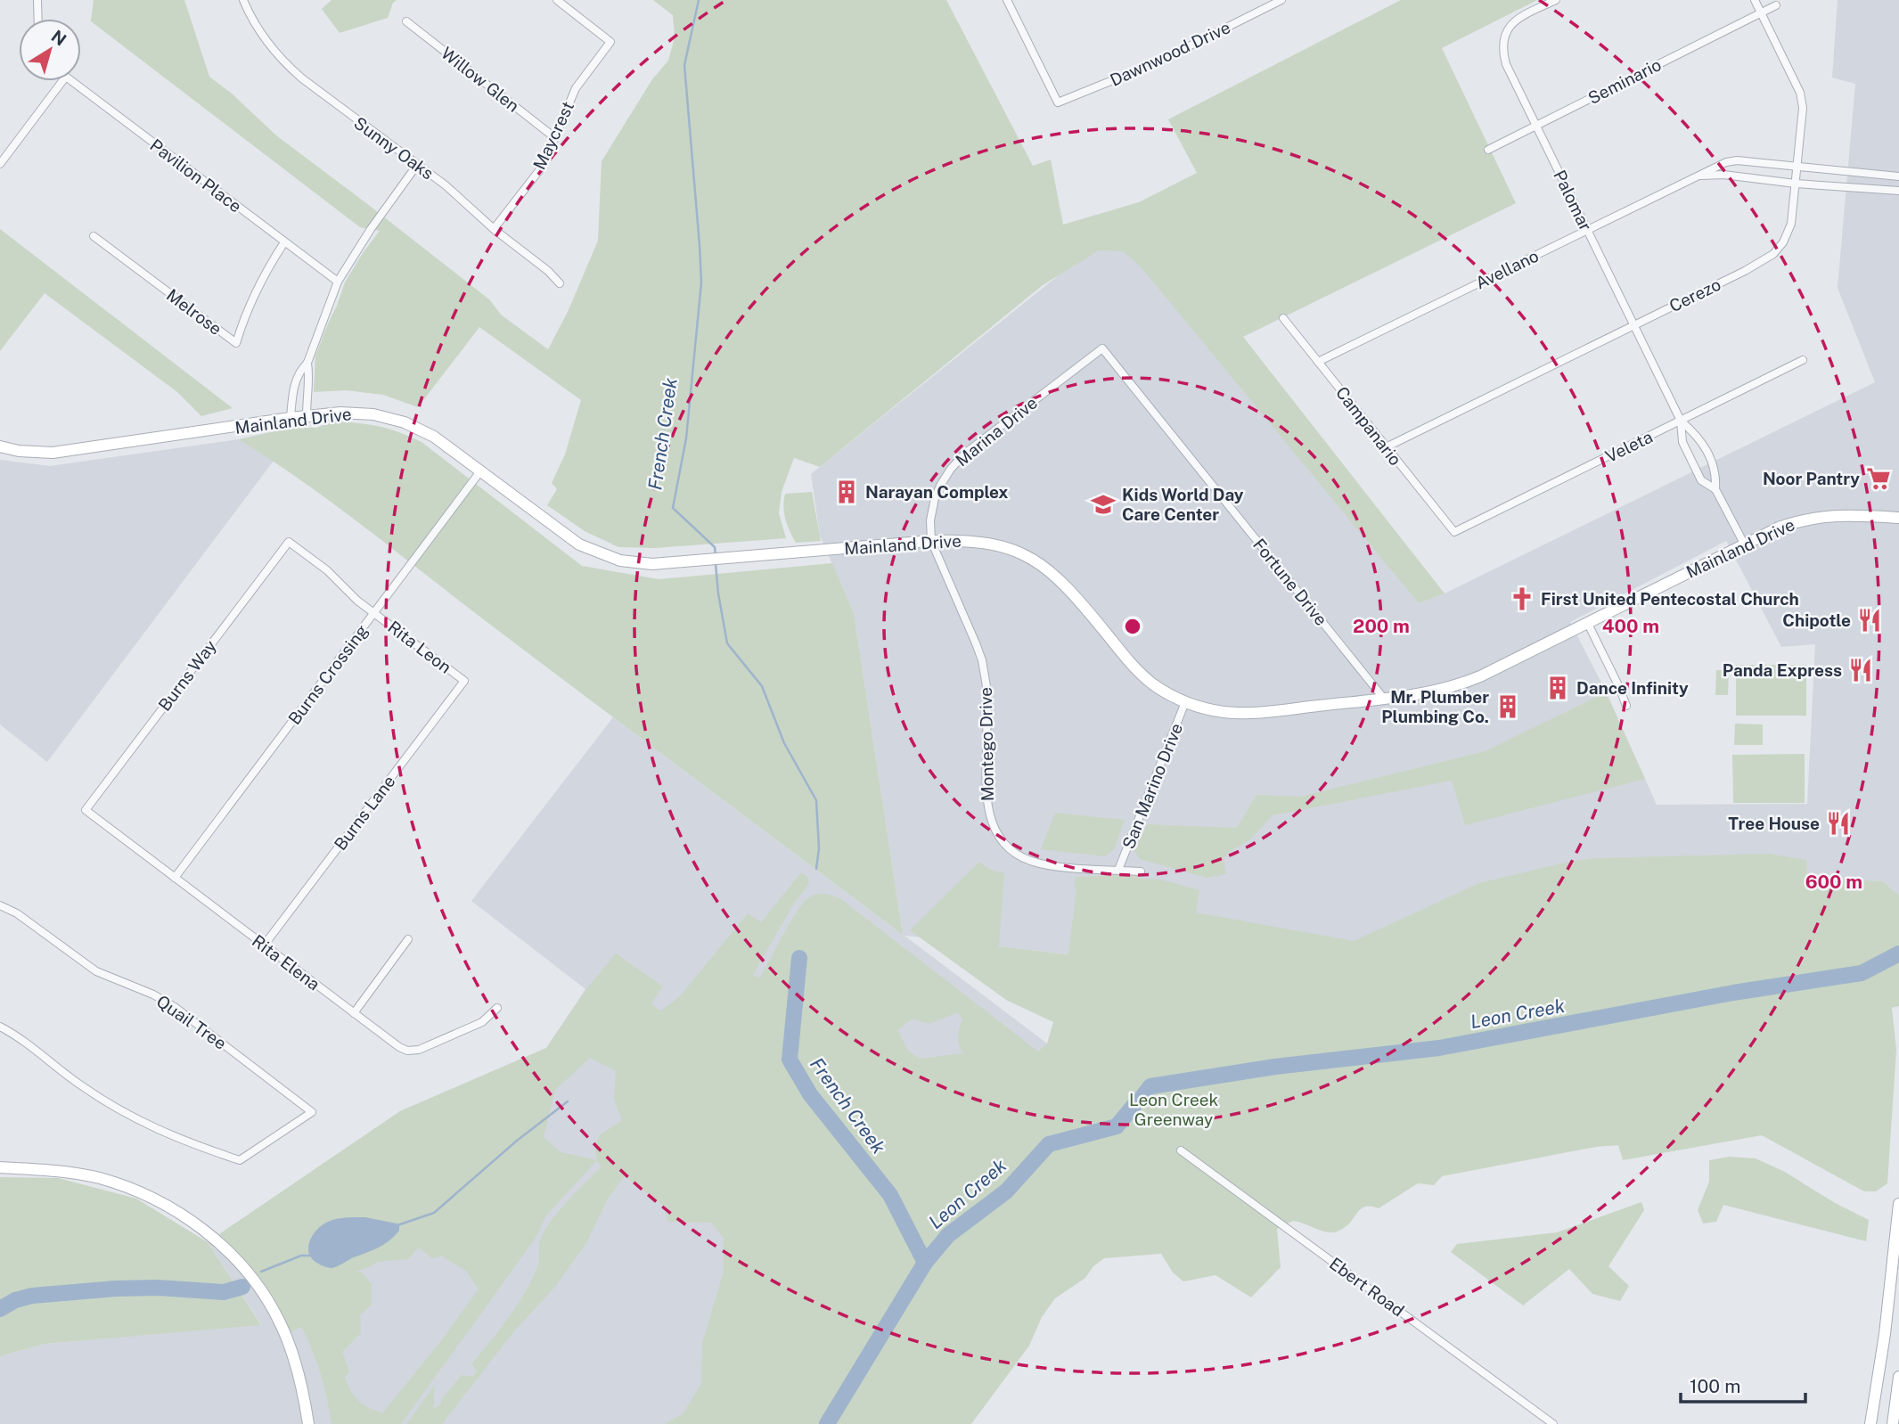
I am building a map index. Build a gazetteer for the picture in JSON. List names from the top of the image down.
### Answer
{
  "streets": {
    "main road": ["Mainland Drive"],
    "street": [
      "Dawnwood Drive",
      "Willow Glen",
      "Seminario",
      "Maycrest",
      "Sunny Oaks",
      "Pavilion Place",
      "Palomar",
      "Avellano",
      "Cerezo",
      "Melrose",
      "Campanario",
      "Marina Drive",
      "Veleta",
      "Fortune Drive",
      "Rita Leon",
      "Burns Crossing",
      "Burns Way",
      "Montego Drive",
      "San Marino Drive",
      "Burns Lane",
      "Rita Elena",
      "Quail Tree",
      "Ebert Road"
    ]
  },
  "crossings": [
    ["Willow Glen", "Maycrest"],
    ["Seminario", "Palomar"],
    ["Seminario", "Cerezo"],
    ["Maycrest", "Sunny Oaks"],
    ["Pavilion Place", "Melrose"],
    ["Palomar", "Avellano"],
    ["Palomar", "Cerezo"],
    ["Palomar", "Mainland Drive"],
    ["Palomar", "Veleta"],
    ["Avellano", "Cerezo"],
    ["Avellano", "Campanario"],
    ["Cerezo", "Campanario"],
    ["Mainland Drive", "Marina Drive"],
    ["Mainland Drive", "Fortune Drive"],
    ["Mainland Drive", "Burns Crossing"],
    ["Mainland Drive", "Montego Drive"],
    ["Mainland Drive", "San Marino Drive"],
    ["Campanario", "Veleta"],
    ["Marina Drive", "Fortune Drive"],
    ["Marina Drive", "Montego Drive"],
    ["Rita Leon", "Burns Crossing"],
    ["Rita Leon", "Burns Way"],
    ["Rita Leon", "Burns Lane"],
    ["Burns Crossing", "Rita Elena"],
    ["Burns Way", "Rita Elena"],
    ["Montego Drive", "San Marino Drive"],
    ["Burns Lane", "Rita Elena"]
  ],
  "water": ["French Creek", "Leon Creek"],
  "parks": ["Leon Creek Greenway"],
  "places": {
    "supermarket": ["Noor Pantry"],
    "building": ["Narayan Complex", "Dance Infinity", "Mr. Plumber Plumbing Co."],
    "school or university": ["Kids World Day Care Center"],
    "church": ["First United Pentecostal Church"],
    "restaurant": ["Chipotle", "Panda Express", "Tree House"]
  },
  "scale_bar": "100 m",
  "north": "top right",
  "rings": ["200 m", "400 m", "600 m"]
}
